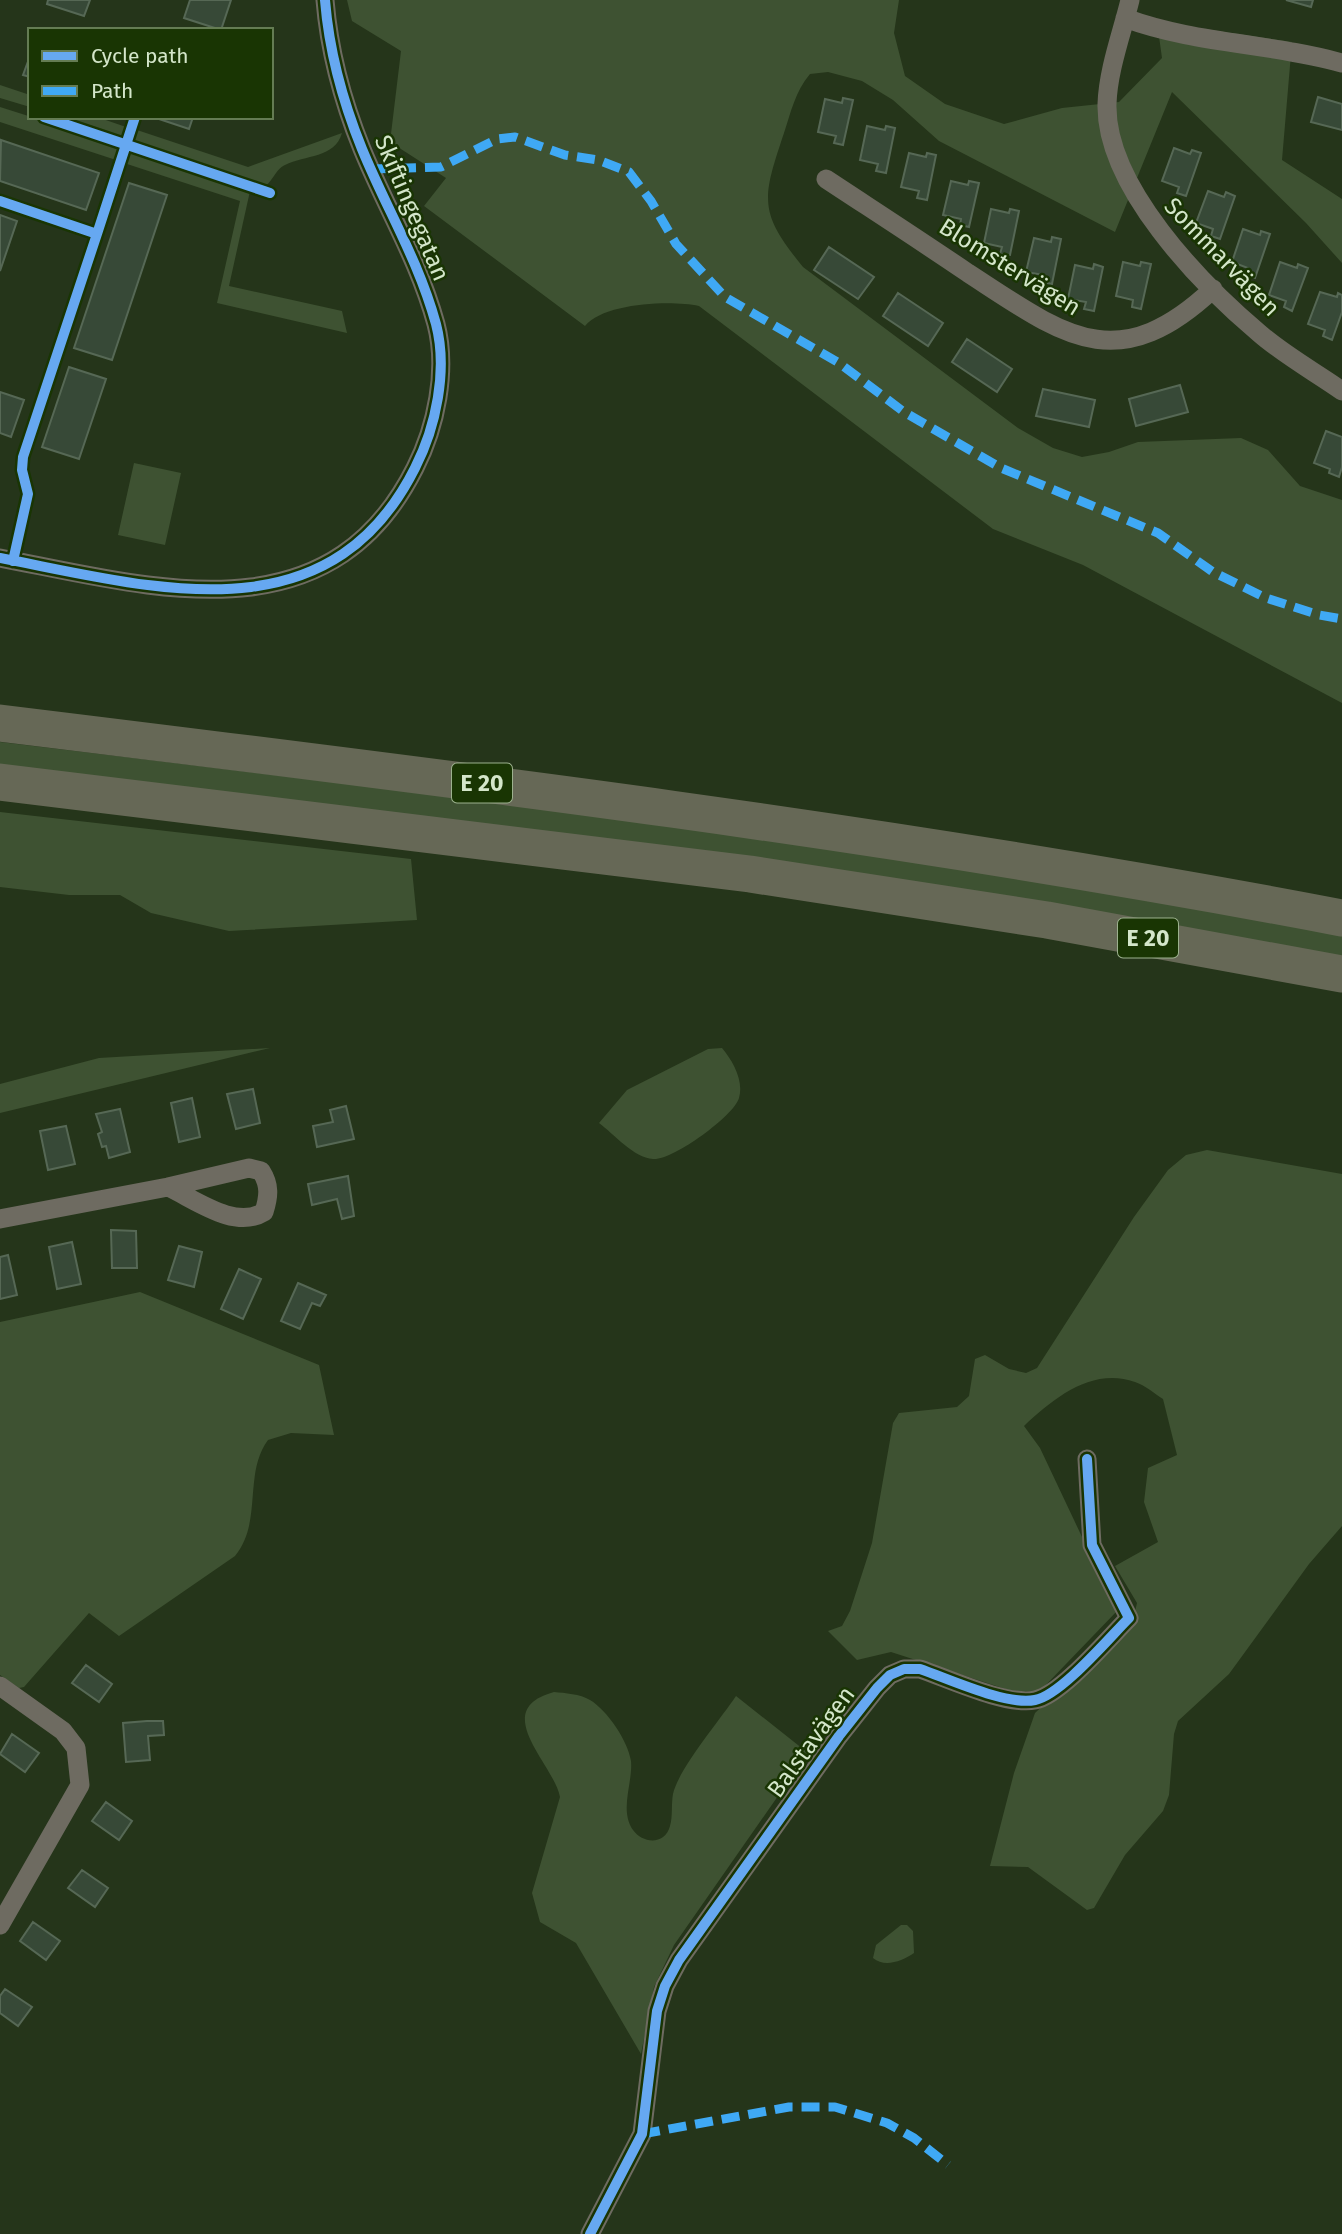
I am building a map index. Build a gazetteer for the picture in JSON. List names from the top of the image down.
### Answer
{
  "streets": {
    "highway": ["E 20"],
    "street": [
      "Skiftingegatan",
      "Sommarvägen",
      "Blomstervägen",
      "Balstavägen"
    ]
  },
  "crossings": [
    ["Sommarvägen", "Blomstervägen"]
  ],
  "legend": ["Cycle path", "Path"]
}
